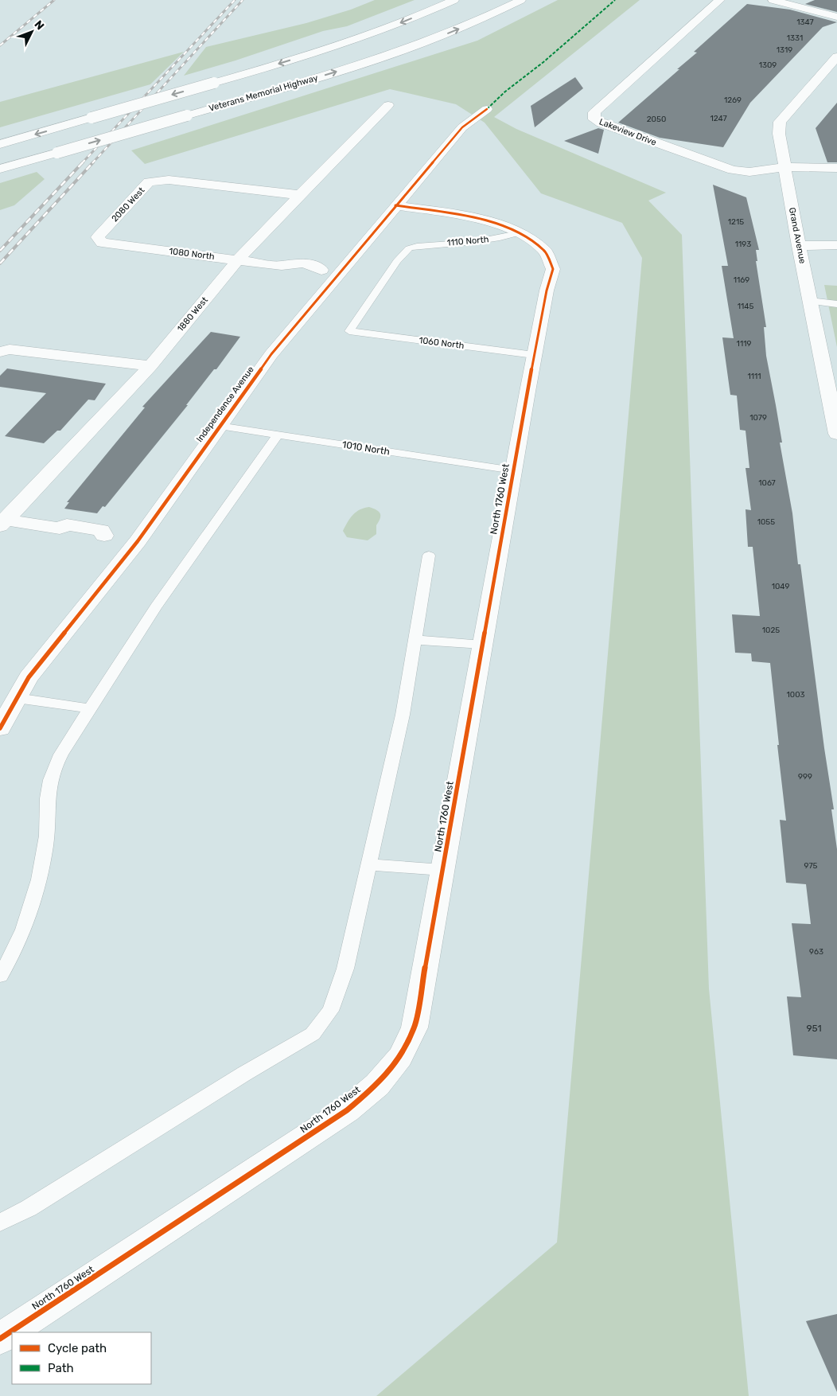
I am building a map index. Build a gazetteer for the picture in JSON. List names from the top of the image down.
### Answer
{
  "streets": {
    "main road": [
      "Veterans Memorial Highway",
      "Lakeview Drive",
      "2080 West",
      "Grand Avenue",
      "1080 North",
      "1880 West",
      "Independence Avenue",
      "North 1760 West"
    ],
    "lane": ["1110 North", "1060 North", "1010 North"]
  },
  "crossings": [
    ["Lakeview Drive", "Grand Avenue"],
    ["2080 West", "1080 North"],
    ["2080 West", "1880 West"],
    ["1110 North", "1060 North"],
    ["1110 North", "North 1760 West"],
    ["1080 North", "1880 West"],
    ["1080 North", "Independence Avenue"],
    ["1060 North", "North 1760 West"],
    ["Independence Avenue", "1010 North"],
    ["Independence Avenue", "North 1760 West"],
    ["1010 North", "North 1760 West"]
  ],
  "house_numbers": [
    "1347",
    "1331",
    "1319",
    "1309",
    "1269",
    "1247",
    "2050",
    "1215",
    "1193",
    "1169",
    "1145",
    "1119",
    "1111",
    "1079",
    "1067",
    "1055",
    "1049",
    "1025",
    "1003",
    "999",
    "975",
    "963",
    "951"
  ],
  "legend": ["Cycle path", "Path"],
  "north": "top right"
}
